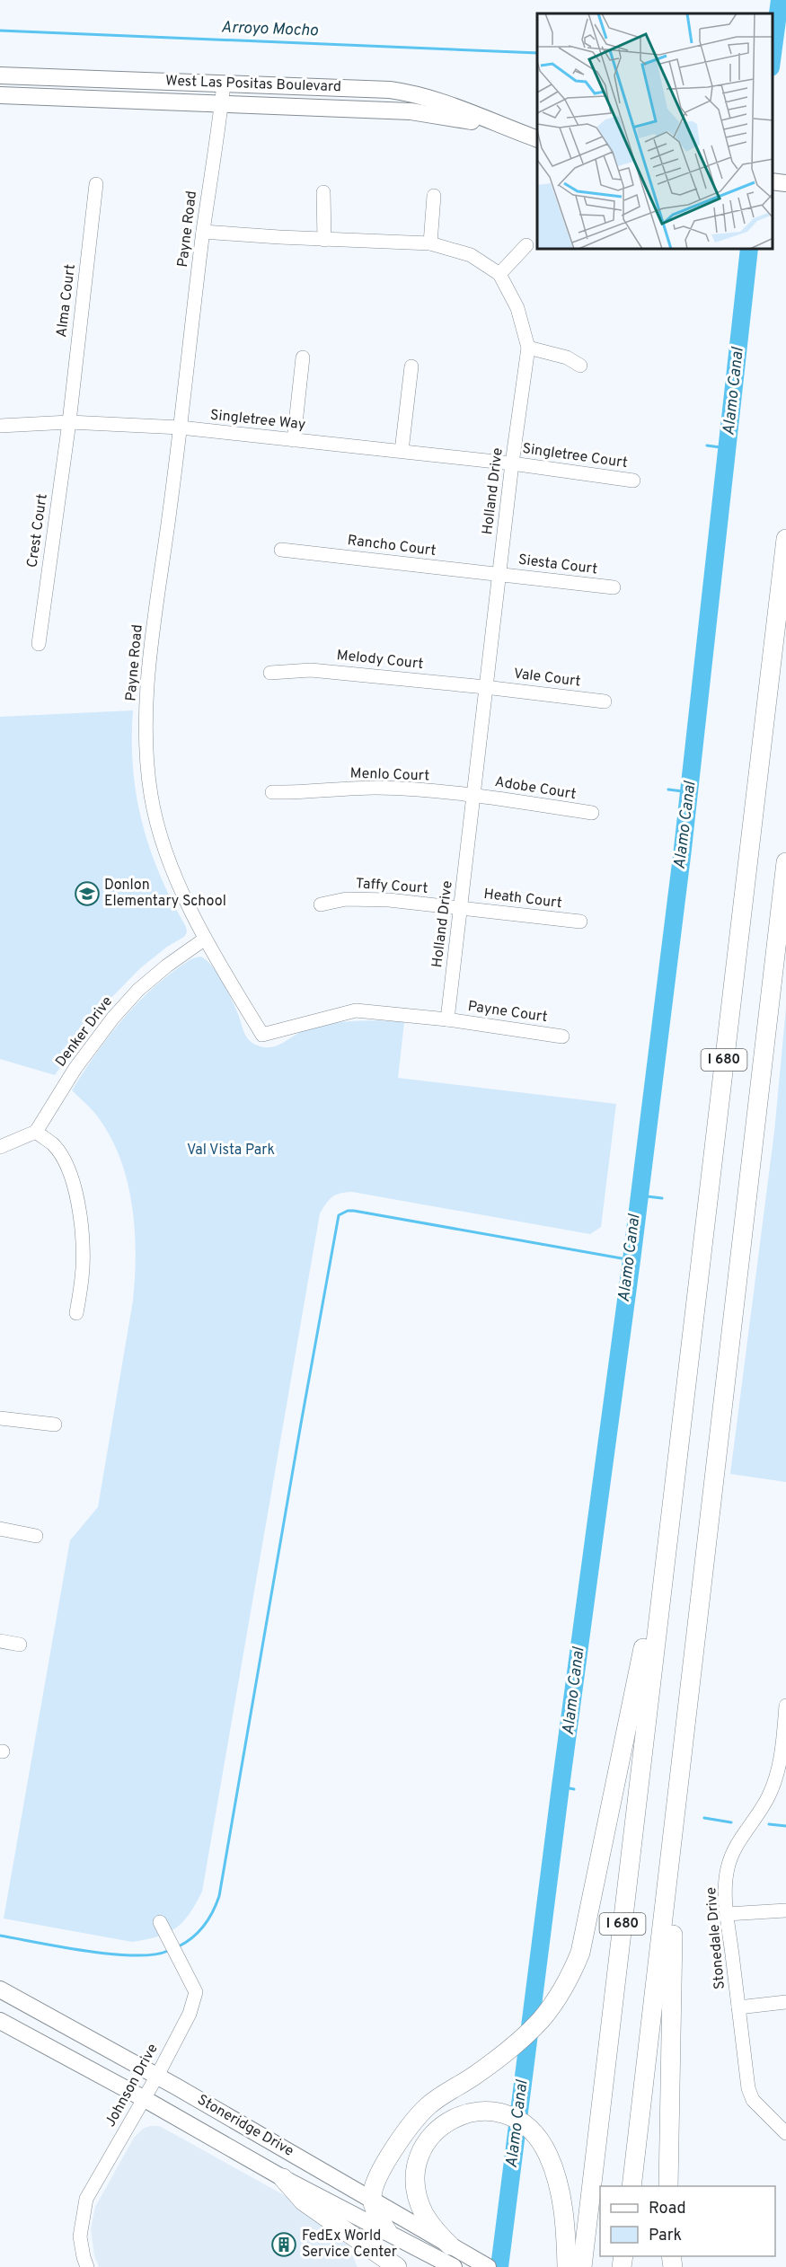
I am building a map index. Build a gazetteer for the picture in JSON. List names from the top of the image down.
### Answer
{
  "streets": {
    "highway": ["I 680"],
    "main road": ["West Las Positas Boulevard", "Stoneridge Drive"],
    "street": [
      "Payne Road",
      "Alma Court",
      "Singletree Way",
      "Singletree Court",
      "Holland Drive",
      "Crest Court",
      "Rancho Court",
      "Siesta Court",
      "Melody Court",
      "Vale Court",
      "Menlo Court",
      "Adobe Court",
      "Taffy Court",
      "Heath Court",
      "Payne Court",
      "Denker Drive",
      "Stonedale Drive",
      "Johnson Drive"
    ]
  },
  "crossings": [
    ["West Las Positas Boulevard", "Payne Road"],
    ["Payne Road", "Singletree Way"],
    ["Payne Road", "Holland Drive"],
    ["Payne Road", "Payne Court"],
    ["Payne Road", "Denker Drive"],
    ["Alma Court", "Singletree Way"],
    ["Alma Court", "Crest Court"],
    ["Singletree Way", "Singletree Court"],
    ["Singletree Way", "Holland Drive"],
    ["Singletree Way", "Crest Court"],
    ["Singletree Court", "Holland Drive"],
    ["Holland Drive", "Rancho Court"],
    ["Holland Drive", "Siesta Court"],
    ["Holland Drive", "Melody Court"],
    ["Holland Drive", "Vale Court"],
    ["Holland Drive", "Menlo Court"],
    ["Holland Drive", "Adobe Court"],
    ["Holland Drive", "Taffy Court"],
    ["Holland Drive", "Heath Court"],
    ["Holland Drive", "Payne Court"],
    ["Rancho Court", "Siesta Court"],
    ["Melody Court", "Vale Court"],
    ["Menlo Court", "Adobe Court"],
    ["Taffy Court", "Heath Court"],
    ["Johnson Drive", "Stoneridge Drive"]
  ],
  "water": ["Arroyo Mocho", "Alamo Canal"],
  "parks": ["Val Vista Park"],
  "places": {
    "school or university": ["Donlon Elementary School"],
    "building": ["FedEx World Service Center"]
  },
  "legend": ["Road", "Park"]
}
